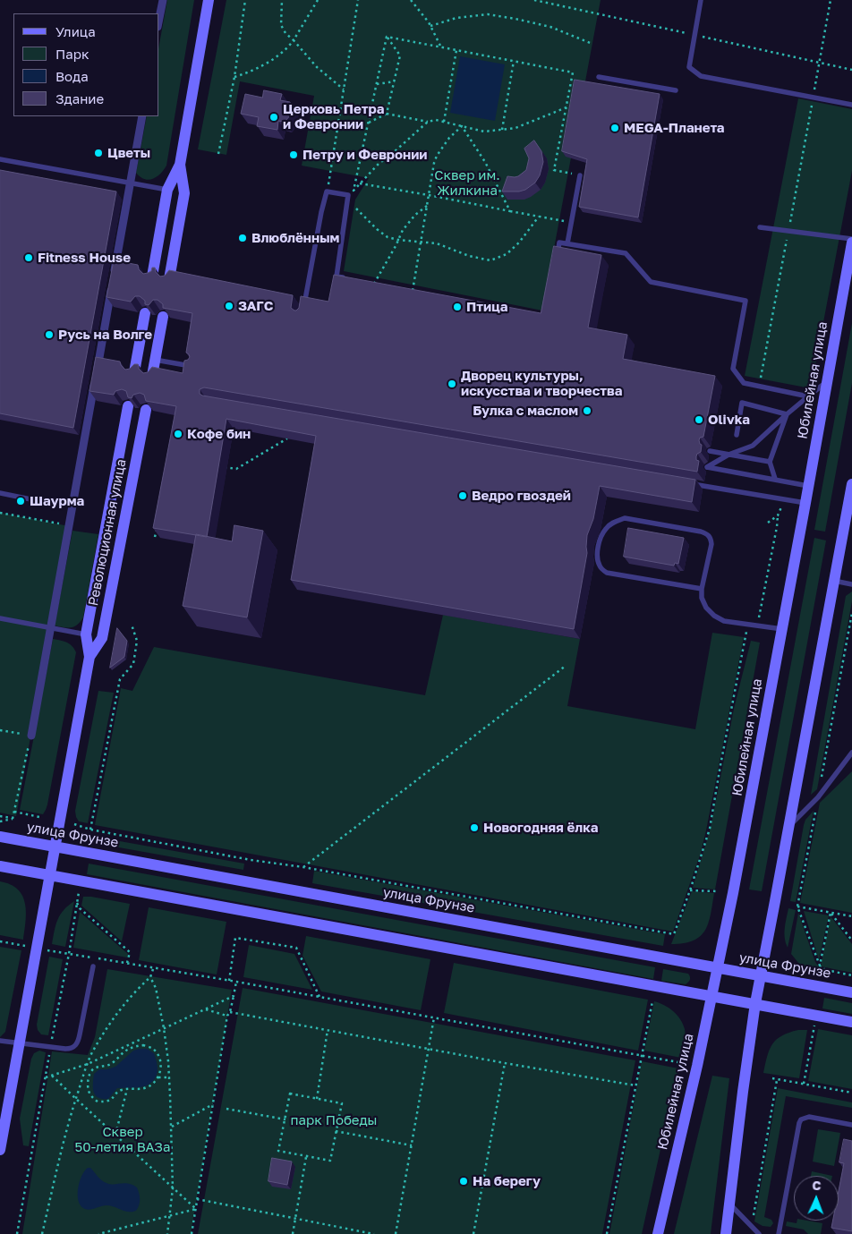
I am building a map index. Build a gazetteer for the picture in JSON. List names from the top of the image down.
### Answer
{
  "streets": {
    "main road": ["Юбилейная улица", "Революционная улица", "улица Фрунзе"]
  },
  "crossings": [
    ["Юбилейная улица", "улица Фрунзе"],
    ["Революционная улица", "улица Фрунзе"]
  ],
  "parks": ["Сквер им. Жилкина", "парк Победы", "Сквер 50-летия ВАЗа"],
  "places": [
    "Церковь Петра и Февронии",
    "MEGA-Планета",
    "Цветы",
    "Петру и Февронии",
    "Влюблённым",
    "Fitness House",
    "ЗАГС",
    "Птица",
    "Русь на Волге",
    "Дворец культуры, искусства и творчества",
    "Булка с маслом",
    "Olivka",
    "Кофе бин",
    "Ведро гвоздей",
    "Шаурма",
    "Новогодняя ёлка",
    "На берегу"
  ],
  "legend": [
    "Улица",
    "Парк",
    "Вода",
    "Здание"
  ],
  "north": "top"
}
